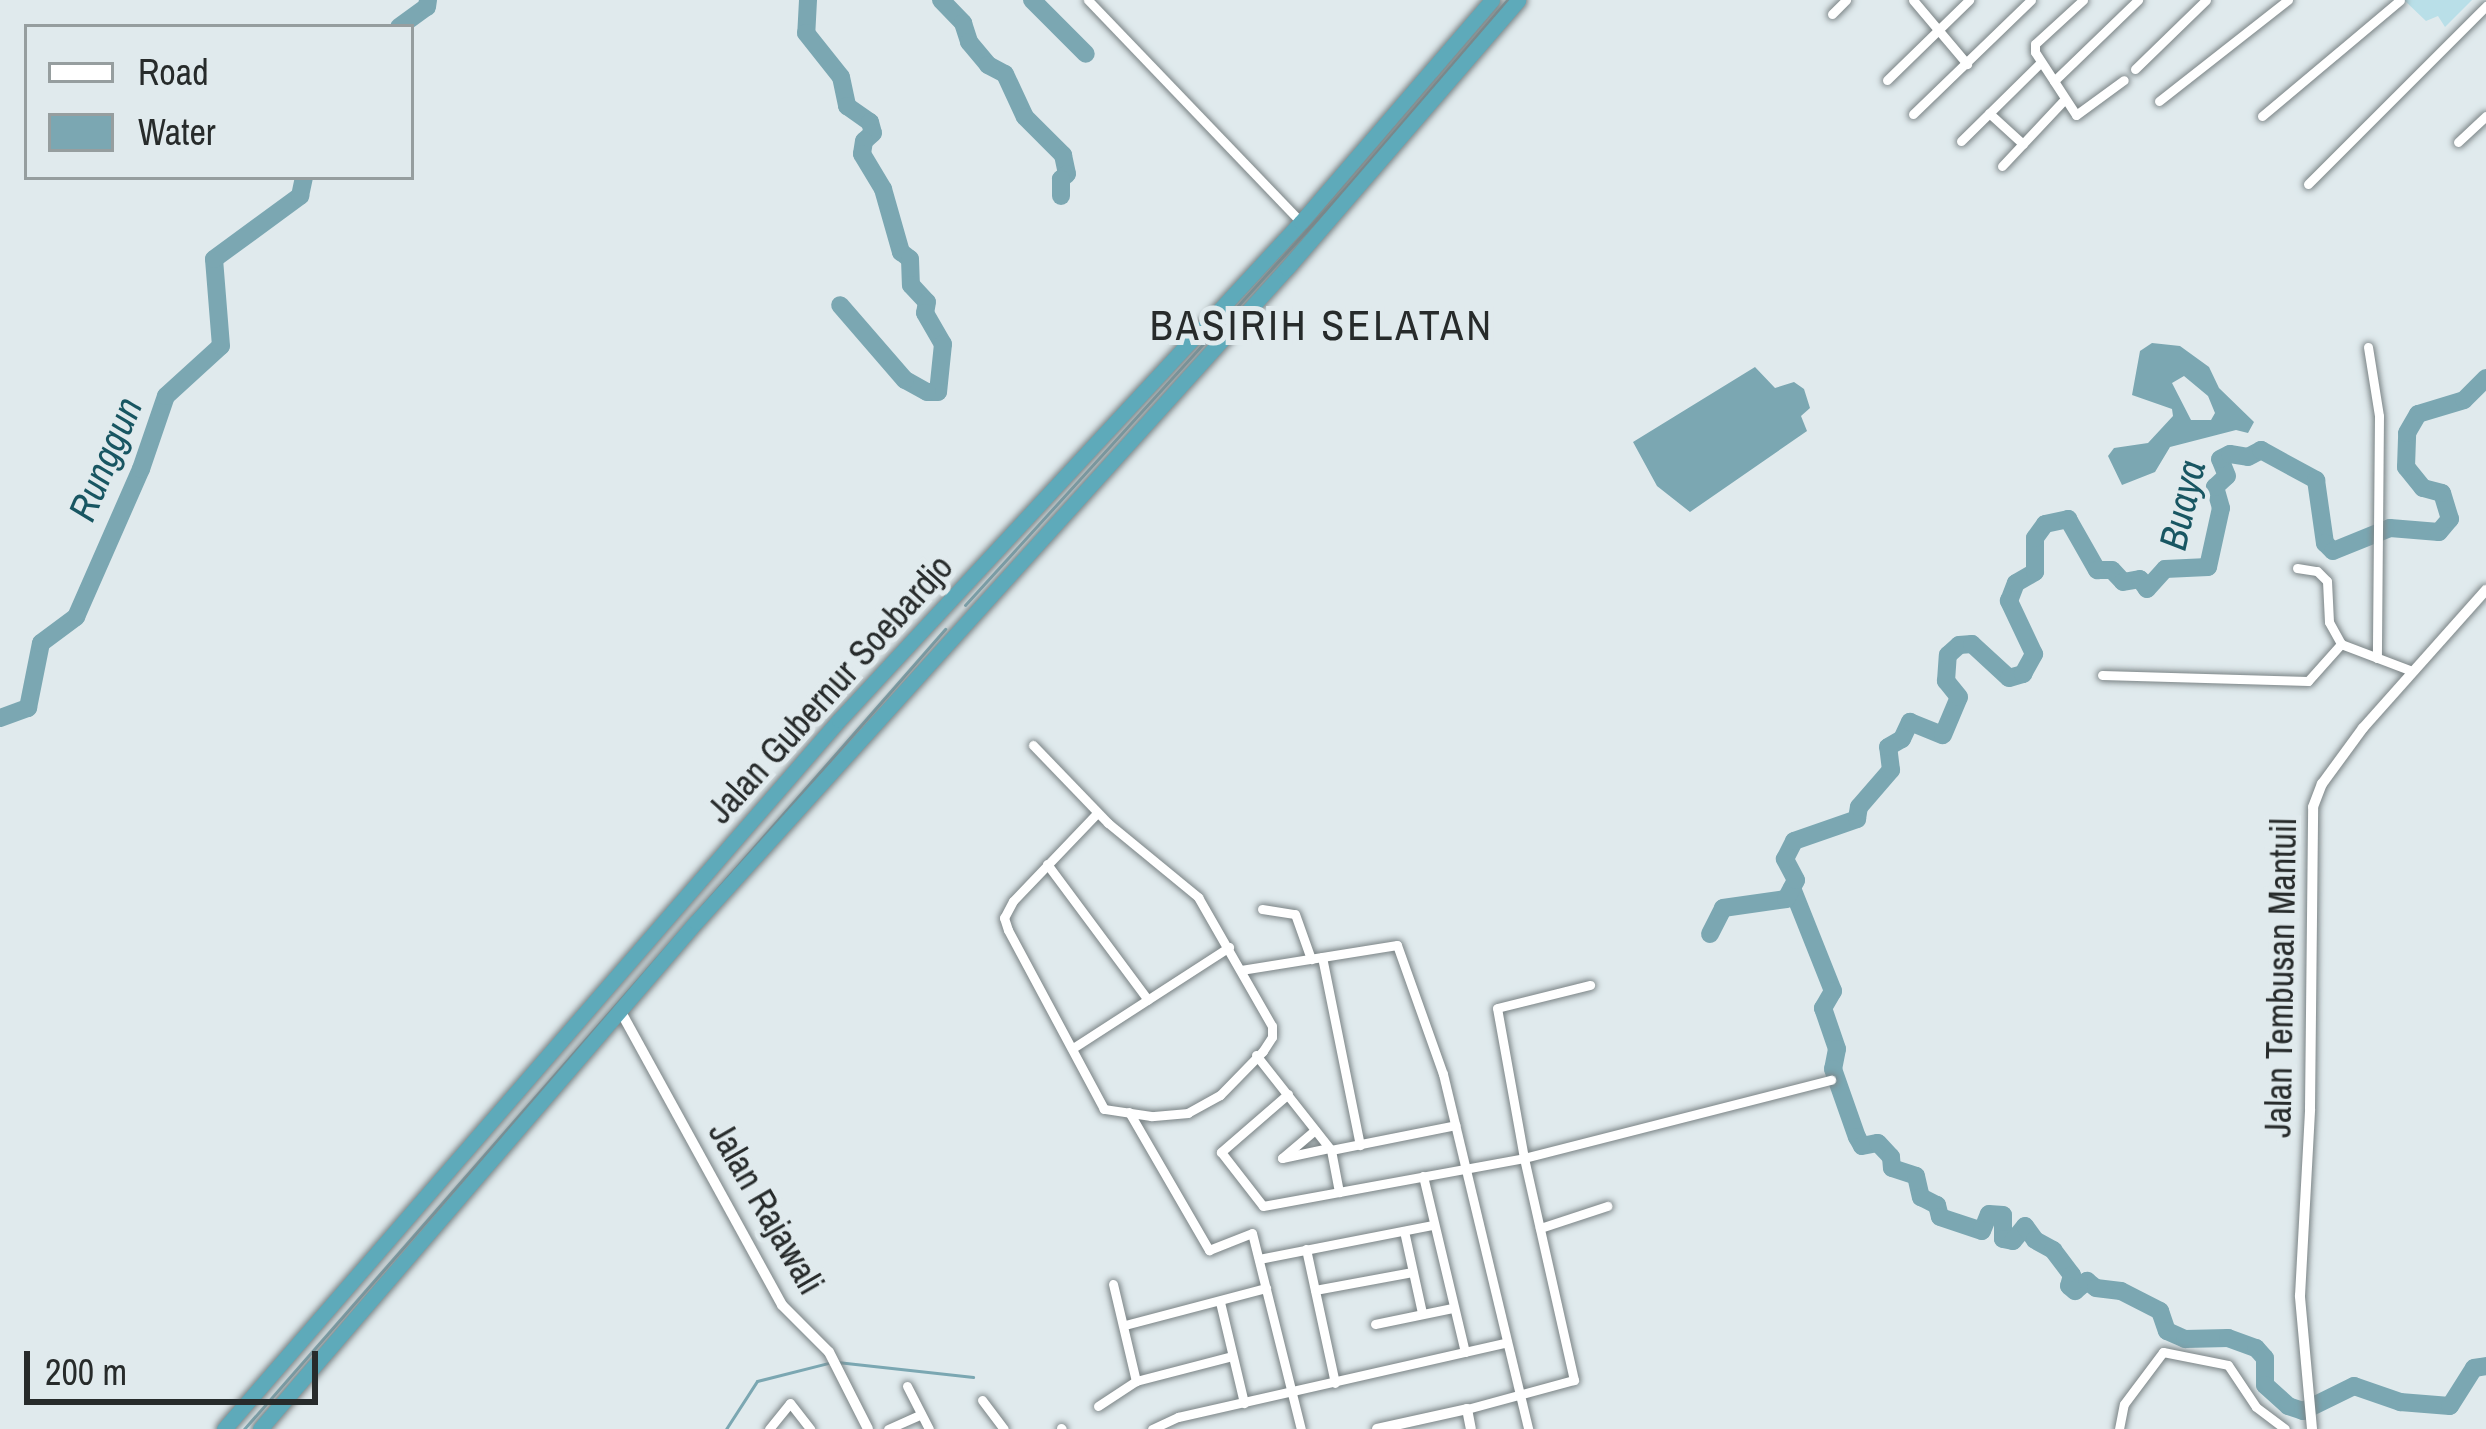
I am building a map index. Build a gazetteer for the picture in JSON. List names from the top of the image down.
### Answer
{
  "streets": {
    "highway": ["Jalan Gubernur Soebardjo"],
    "street": ["Jalan Tembusan Mantuil", "Jalan Rajawali"]
  },
  "crossings": [
    ["Jalan Gubernur Soebardjo", "Jalan Rajawali"]
  ],
  "districts": ["BASIRIH SELATAN"],
  "water": ["Runggun", "Buaya"],
  "legend": ["Road", "Water"],
  "scale_bar": "200 m"
}
